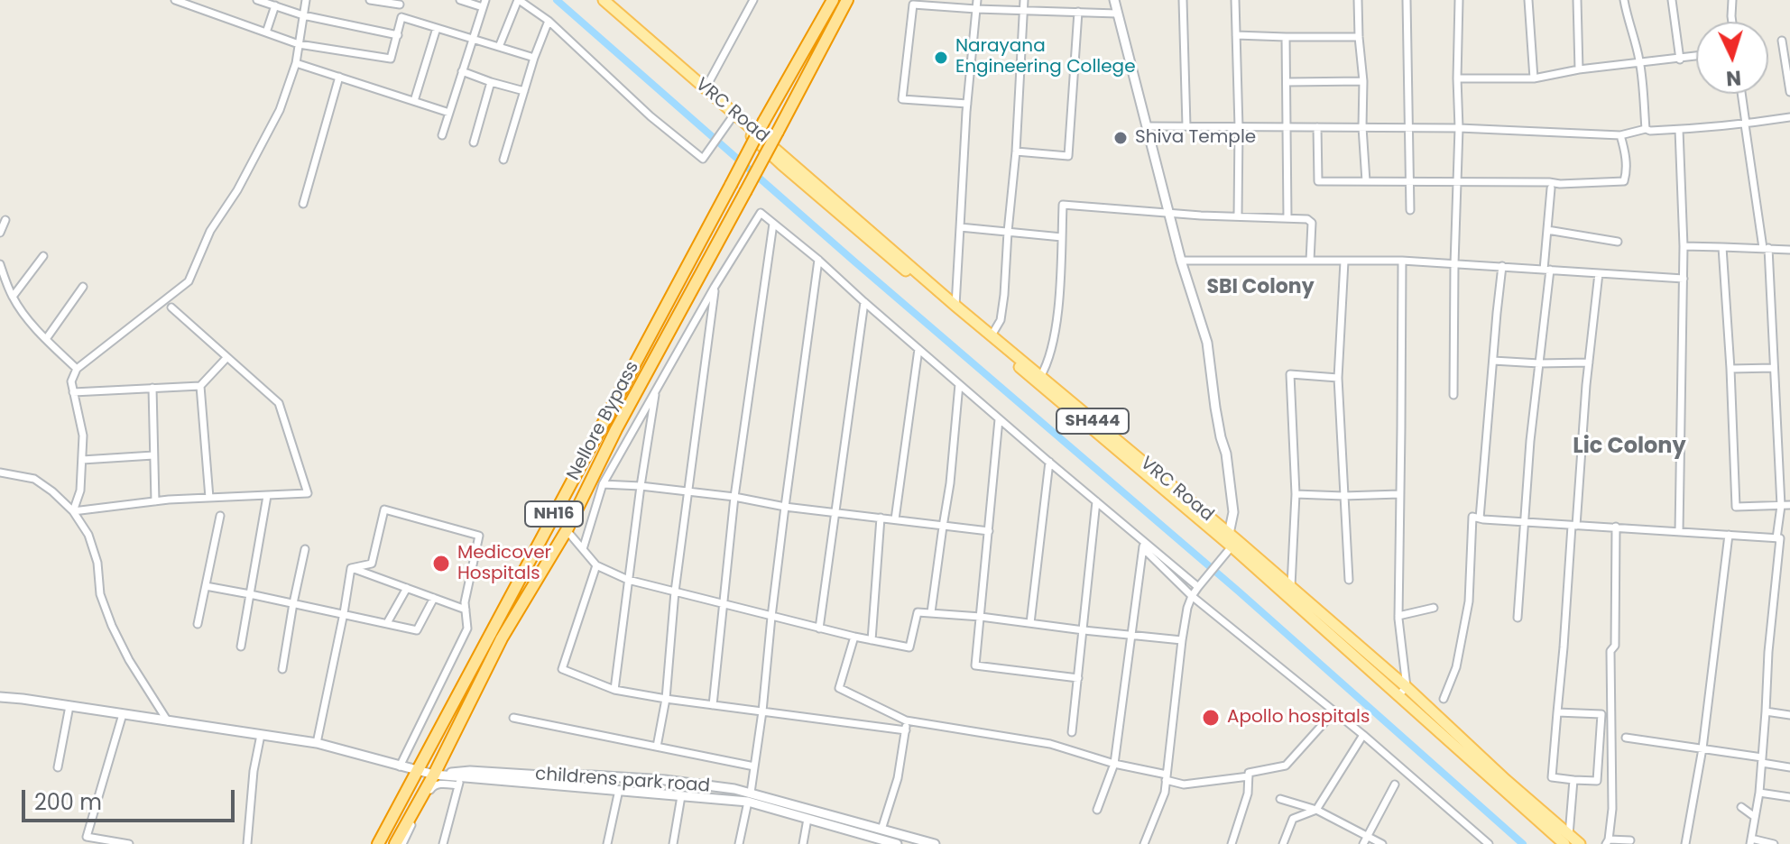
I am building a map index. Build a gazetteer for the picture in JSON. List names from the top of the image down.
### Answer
{
  "streets": {
    "highway": ["Nellore Bypass", "NH16"],
    "main road": ["VRC Road", "SH444"],
    "street": ["childrens park road"]
  },
  "crossings": [
    ["VRC Road", "SH444"],
    ["Nellore Bypass", "childrens park road"]
  ],
  "districts": ["SBI Colony", "Lic Colony"],
  "places": [
    "Narayana Engineering College",
    "Shiva Temple",
    "Medicover Hospitals",
    "Apollo hospitals"
  ],
  "scale_bar": "200 m",
  "north": "bottom"
}
